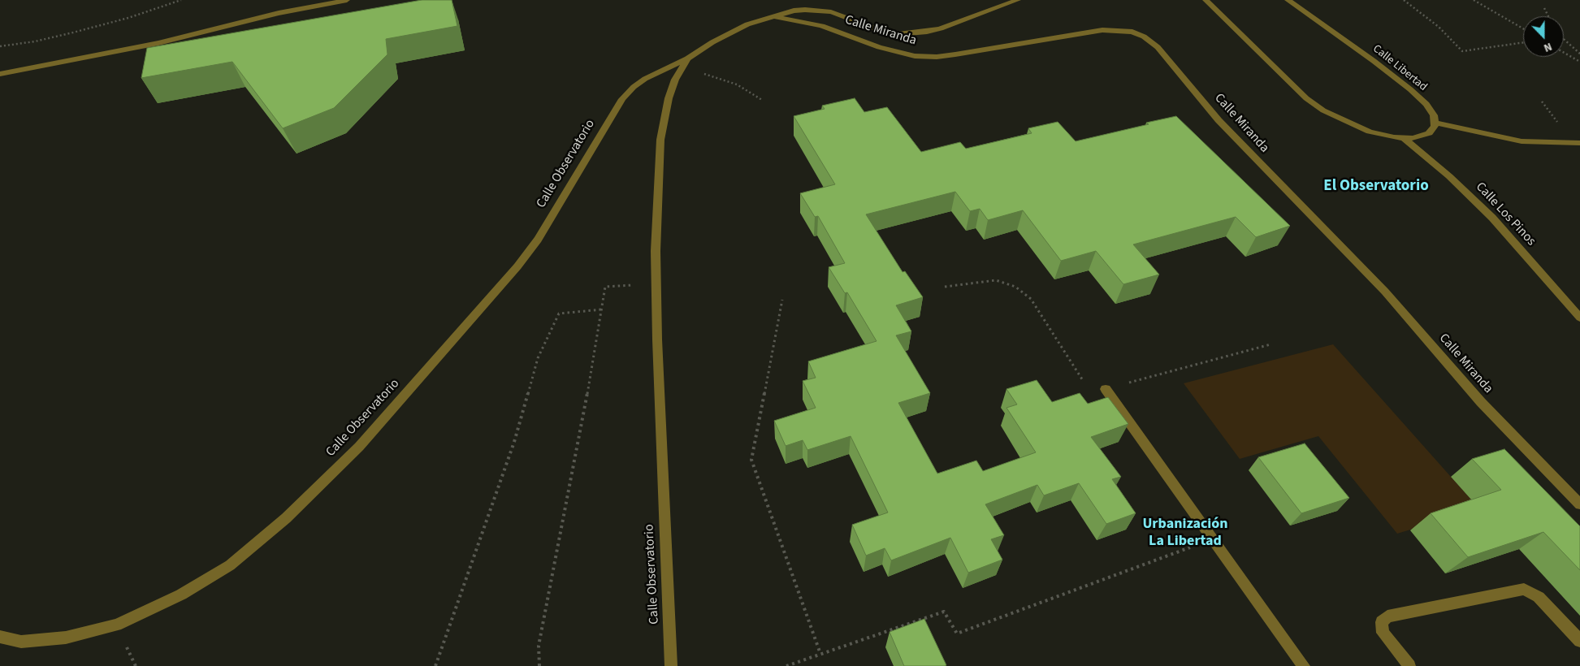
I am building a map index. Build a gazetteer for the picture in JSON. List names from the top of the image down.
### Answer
{
  "streets": {
    "street": [
      "Calle Miranda",
      "Calle Libertad",
      "Calle Observatorio",
      "Calle Los Pinos"
    ]
  },
  "districts": ["El Observatorio", "Urbanización La Libertad"],
  "north": "bottom"
}
